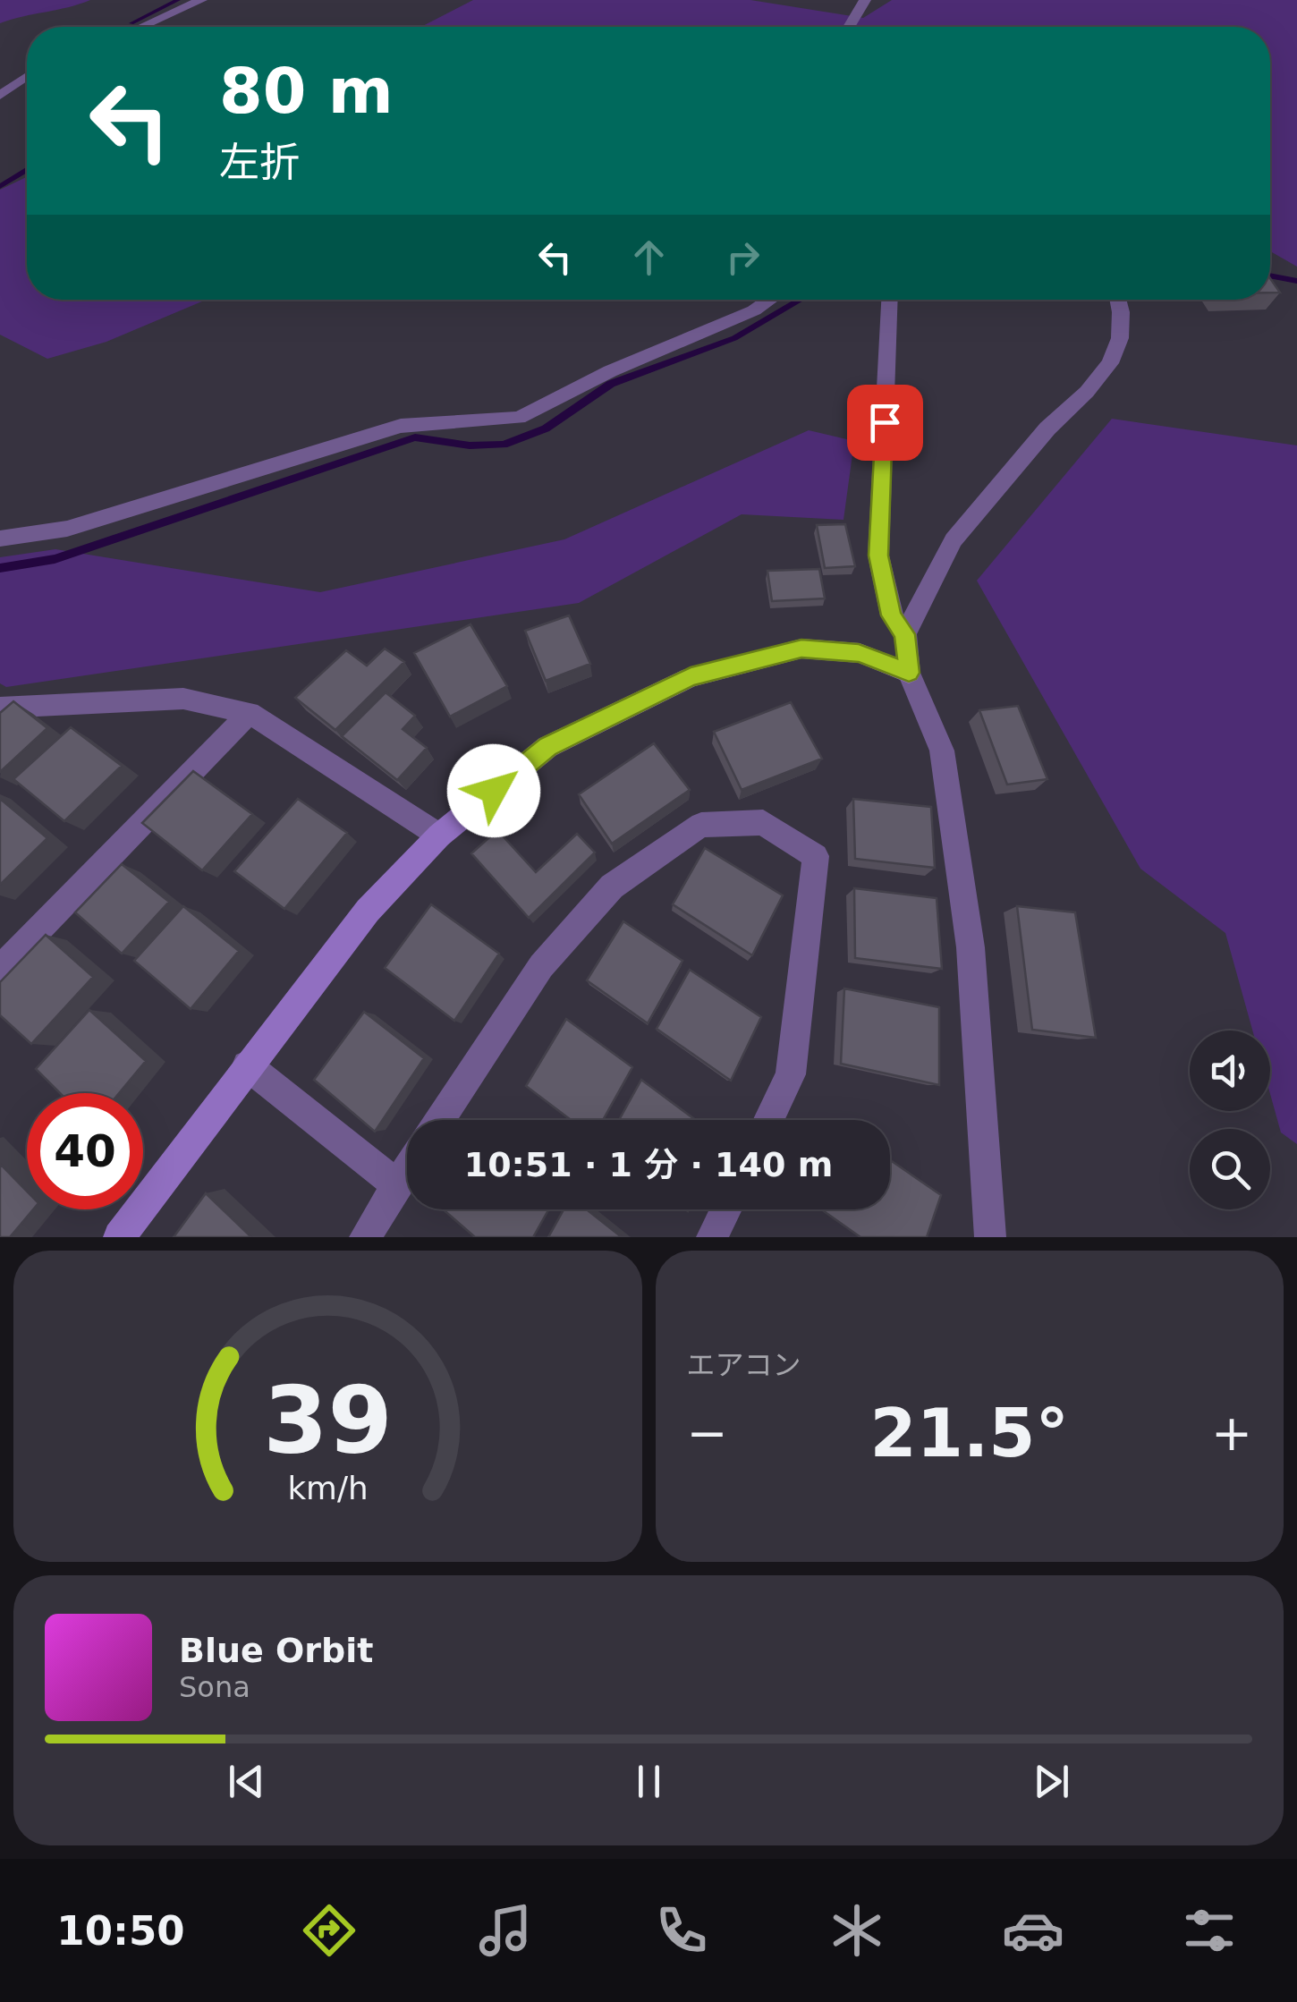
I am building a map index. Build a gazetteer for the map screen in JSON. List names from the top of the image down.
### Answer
{
  "page": {
    "turn": ["80 m", "左折"],
    "limit": "40",
    "trip": "10:51 · 1 分 · 140 m",
    "tile": "エアコン",
    "heat": ["−", "21.5°", "+"],
    "song": ["Blue Orbit", "Sona"],
    "tabs": "10:50",
    "gauge": ["39", "km/h"]
  }
}
